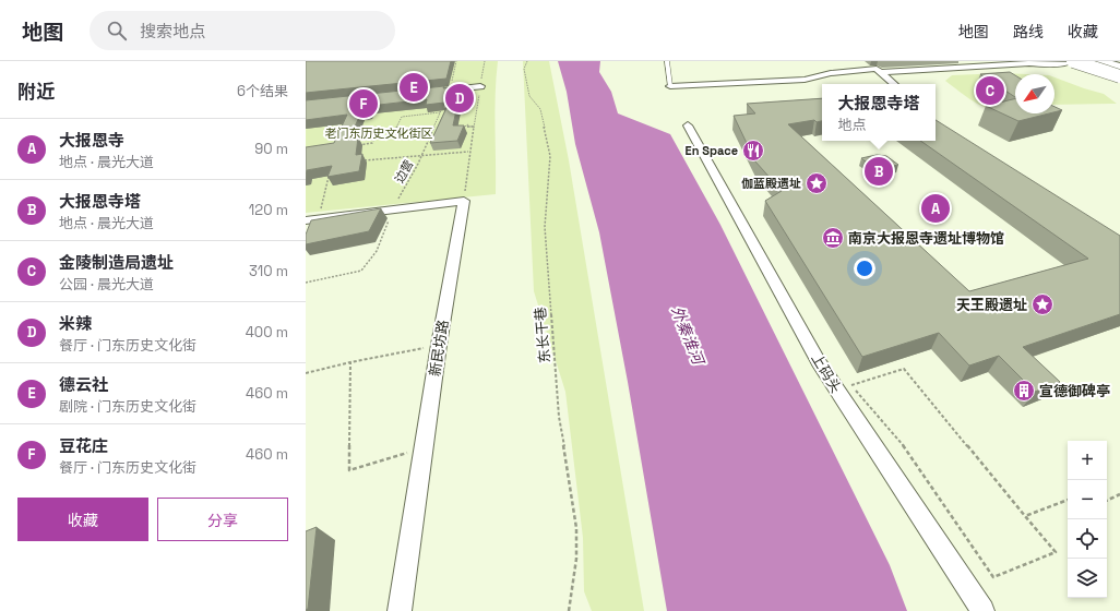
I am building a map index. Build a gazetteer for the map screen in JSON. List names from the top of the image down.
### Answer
{
  "streets": {
    "street": ["新民坊路", "上码头"],
    "path": ["边营", "东长干巷"]
  },
  "water": ["外秦淮河"],
  "parks": ["老门东历史文化街区"],
  "places": {
    "restaurant": ["En Space"],
    "place": ["伽蓝殿遗址", "天王殿遗址"],
    "museum": ["南京大报恩寺遗址博物馆"],
    "building": ["宣德御碑亭"]
  },
  "north": "bottom left",
  "page": {
    "header": "地图",
    "search": "搜索地点",
    "nav": ["地图", "路线", "收藏"],
    "heading": ["附近", "6个结果"],
    "pins": [
      "E",
      "C",
      "D",
      "F",
      "B",
      "A"
    ],
    "popup": ["大报恩寺塔", "地点"],
    "list": [
      {
        "mark": "A",
        "name": "大报恩寺",
        "note": "地点 · 晨光大道",
        "value": "90 m"
      },
      {
        "mark": "B",
        "name": "大报恩寺塔",
        "note": "地点 · 晨光大道",
        "value": "120 m"
      },
      {
        "mark": "C",
        "name": "金陵制造局遗址",
        "note": "公园 · 晨光大道",
        "value": "310 m"
      },
      {
        "mark": "D",
        "name": "米辣",
        "note": "餐厅 · 门东历史文化街",
        "value": "400 m"
      },
      {
        "mark": "E",
        "name": "德云社",
        "note": "剧院 · 门东历史文化街",
        "value": "460 m"
      },
      {
        "mark": "F",
        "name": "豆花庄",
        "note": "餐厅 · 门东历史文化街",
        "value": "460 m"
      }
    ],
    "map_buttons": ["+", "−"],
    "buttons": ["收藏", "分享"]
  }
}
